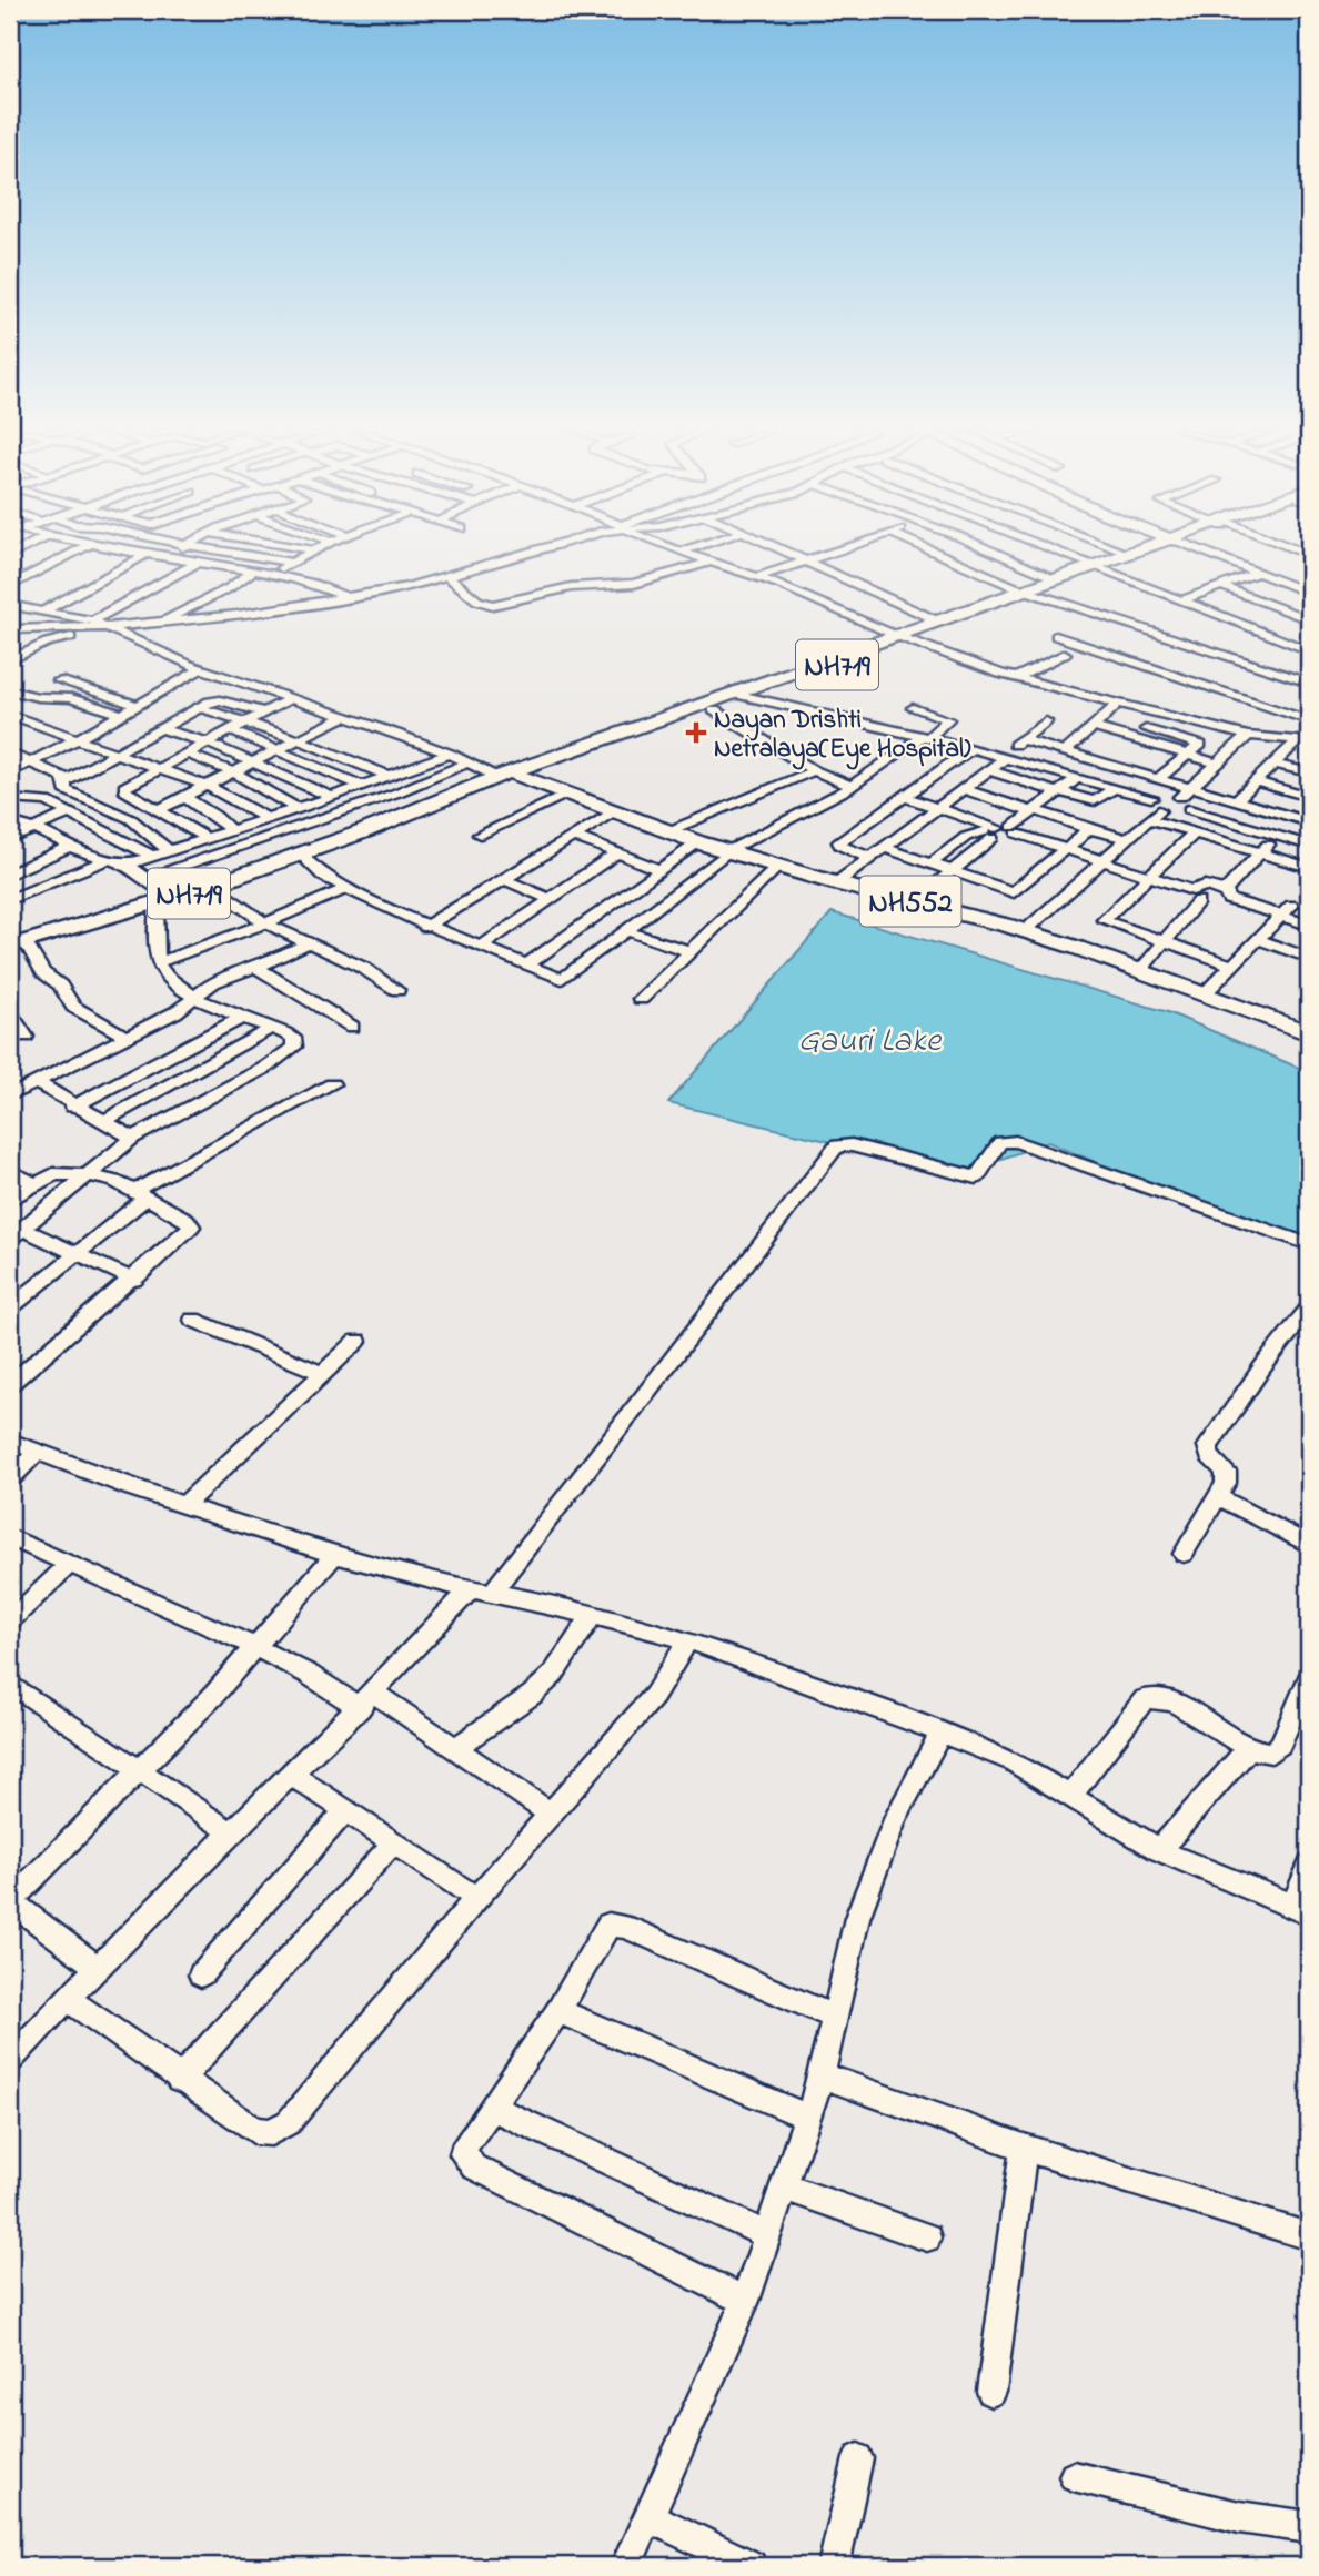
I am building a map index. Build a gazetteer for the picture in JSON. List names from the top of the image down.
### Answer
{
  "streets": {
    "highway": ["NH719", "NH552"]
  },
  "crossings": [
    ["NH719", "NH552"]
  ],
  "water": ["Gauri Lake"],
  "places": {
    "health": ["Nayan Drishti Netralaya(Eye Hospital)"]
  }
}
